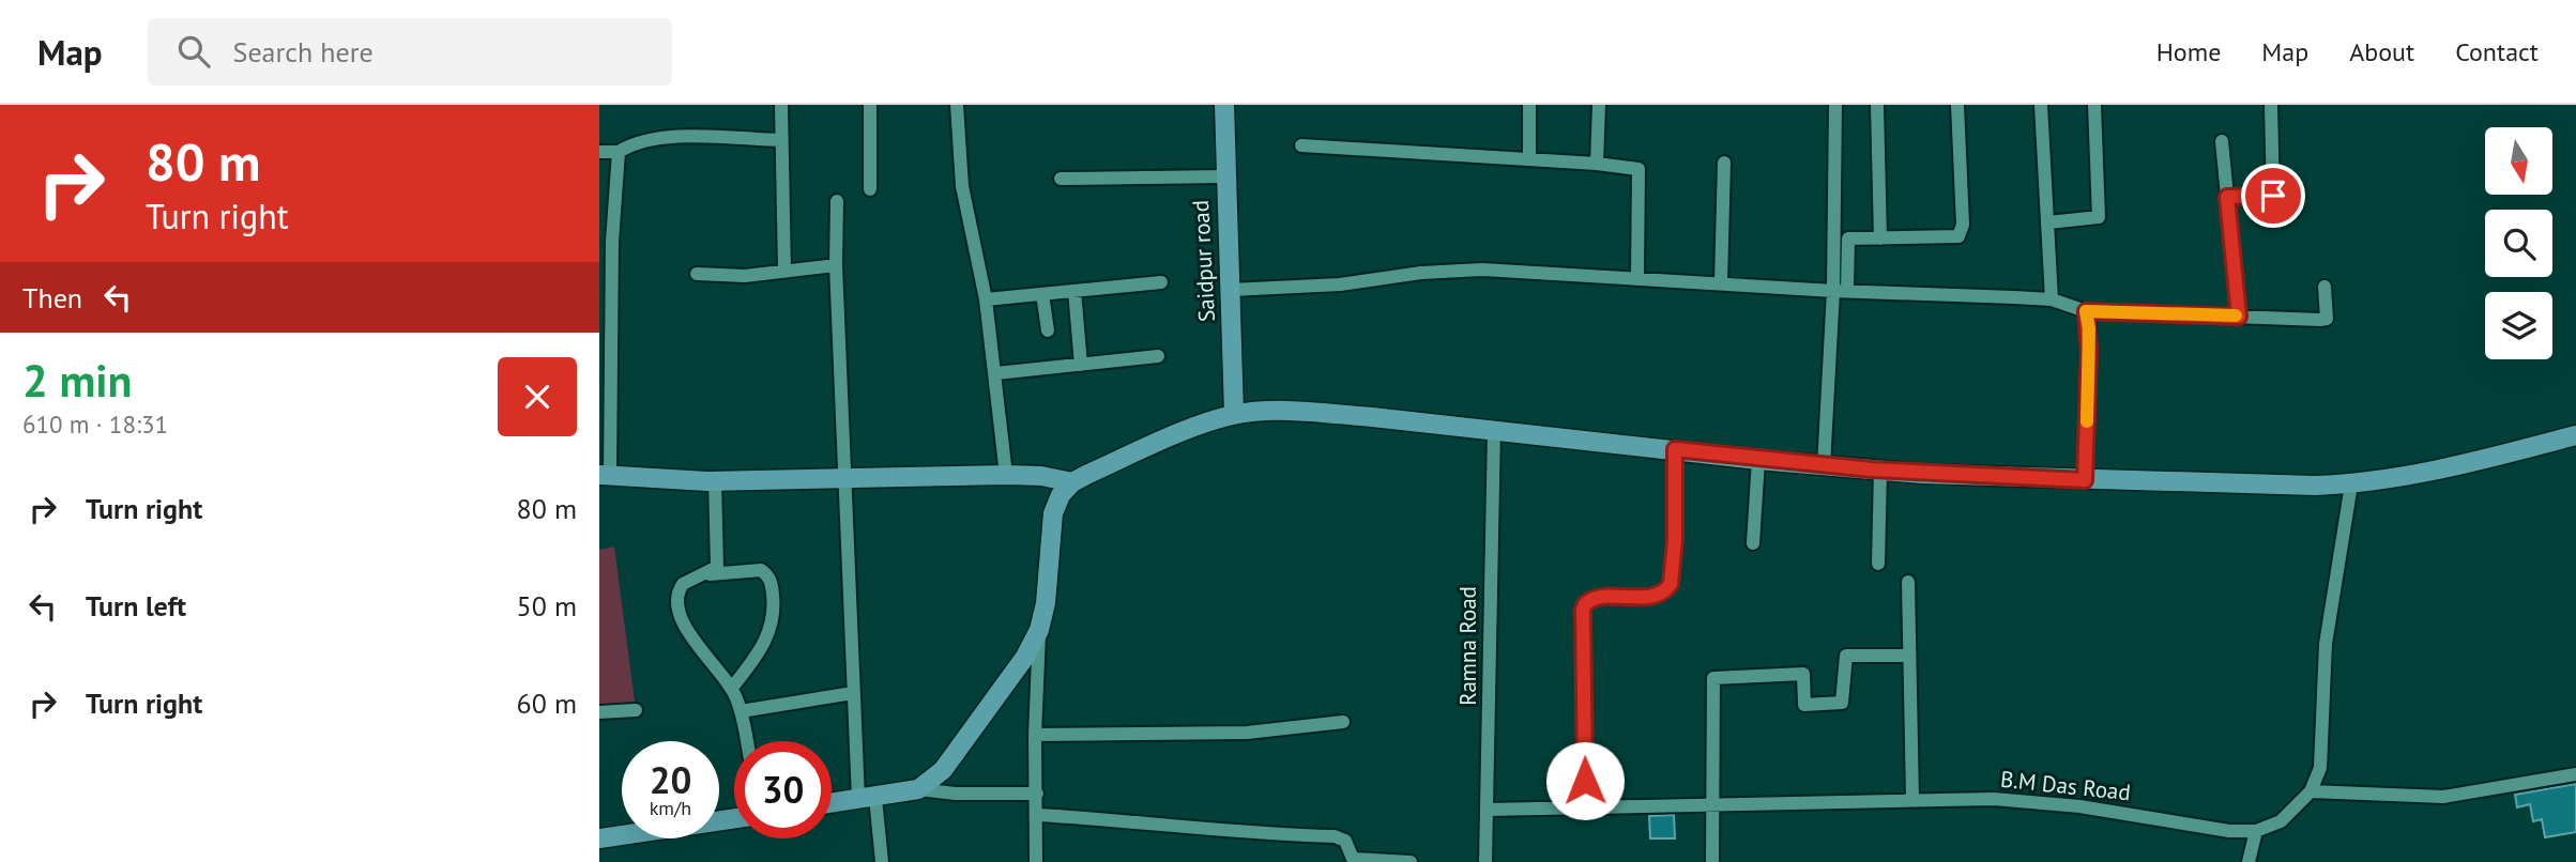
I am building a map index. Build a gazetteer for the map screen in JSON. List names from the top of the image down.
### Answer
{
  "streets": {
    "main road": ["Saidpur road"],
    "street": ["Ramna Road", "B.M Das Road"]
  },
  "crossings": [
    ["Ramna Road", "B.M Das Road"]
  ],
  "north": "bottom",
  "page": {
    "header": "Map",
    "search": "Search here",
    "nav": [
      "Home",
      "Map",
      "About",
      "Contact"
    ],
    "turn": ["80 m", "Turn right"],
    "then": "Then",
    "heading": ["2 min", "610 m · 18:31"],
    "list": [
      {
        "name": "Turn right",
        "value": "80 m"
      },
      {
        "name": "Turn left",
        "value": "50 m"
      },
      {
        "name": "Turn right",
        "value": "60 m"
      }
    ],
    "speed": "20 km/h",
    "limit": "30"
  }
}
